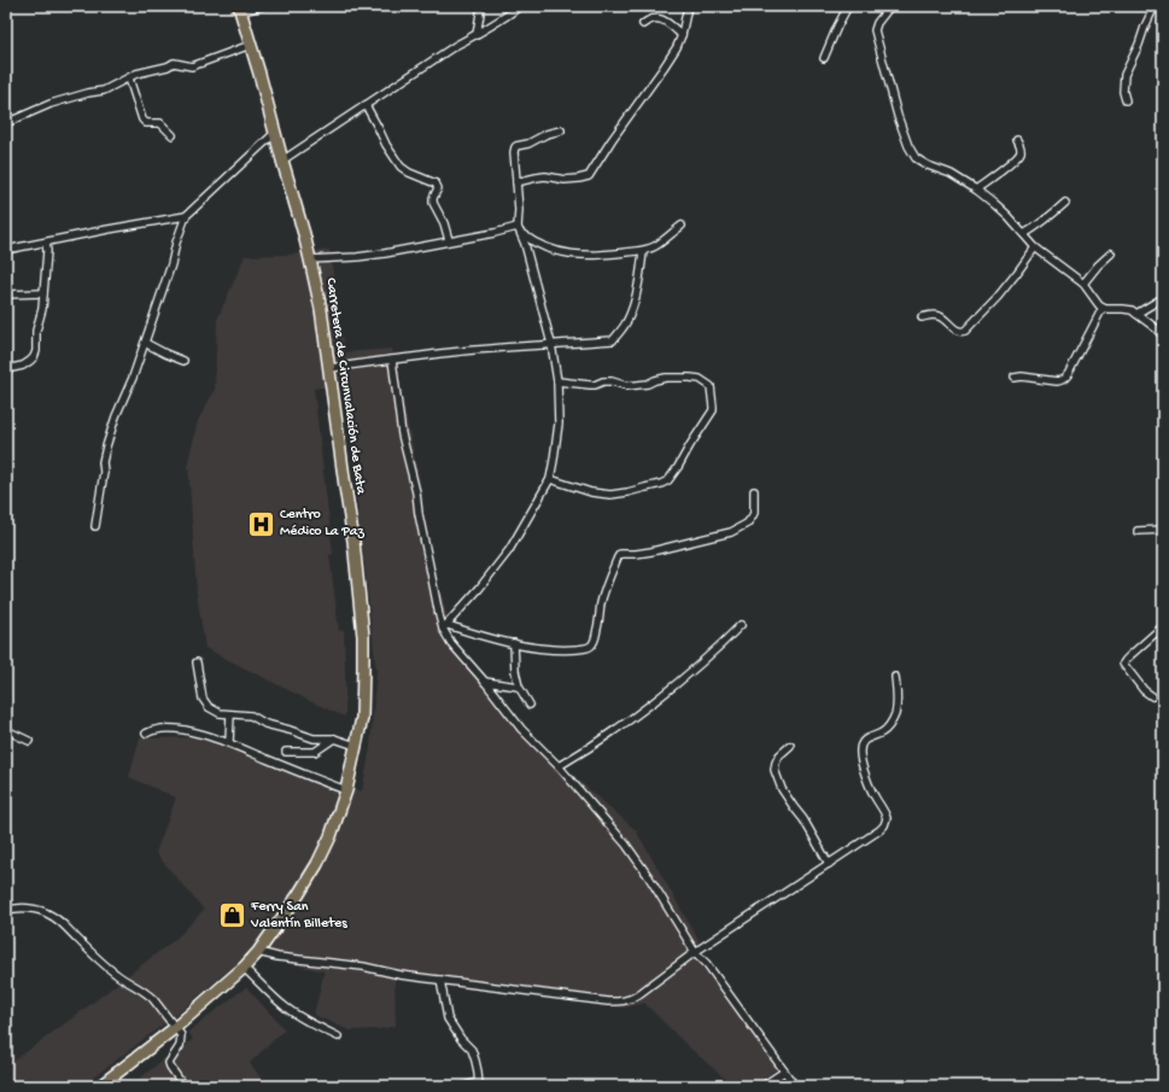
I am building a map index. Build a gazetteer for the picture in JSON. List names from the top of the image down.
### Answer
{
  "streets": {
    "main road": ["Carretera de Circunvalación de Bata"]
  },
  "places": {
    "hospital": ["Centro Médico La Paz"],
    "shop": ["Ferry San Valentín Billetes"]
  }
}
